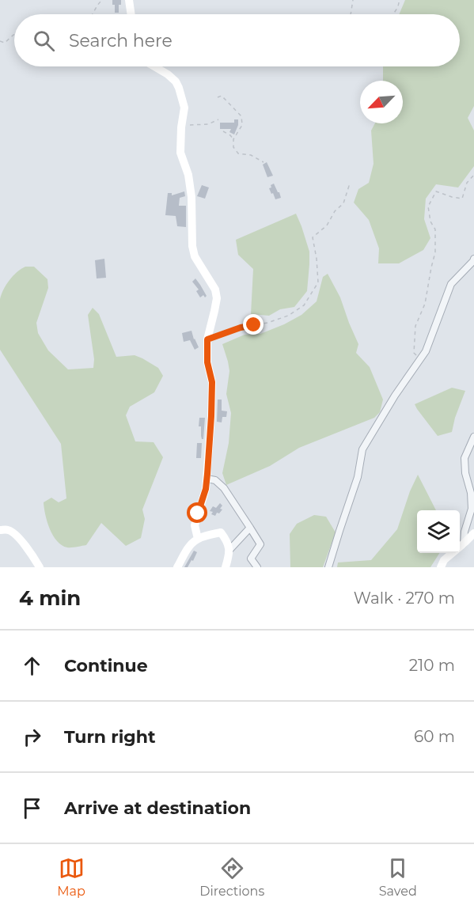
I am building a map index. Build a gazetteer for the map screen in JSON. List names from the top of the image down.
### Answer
{
  "north": "bottom left",
  "page": {
    "search": "Search here",
    "heading": ["4 min", "Walk · 270 m"],
    "list": [
      ["Continue", "210 m"],
      ["Turn right", "60 m"],
      "Arrive at destination"
    ],
    "nav": ["Map", "Directions", "Saved"]
  }
}
